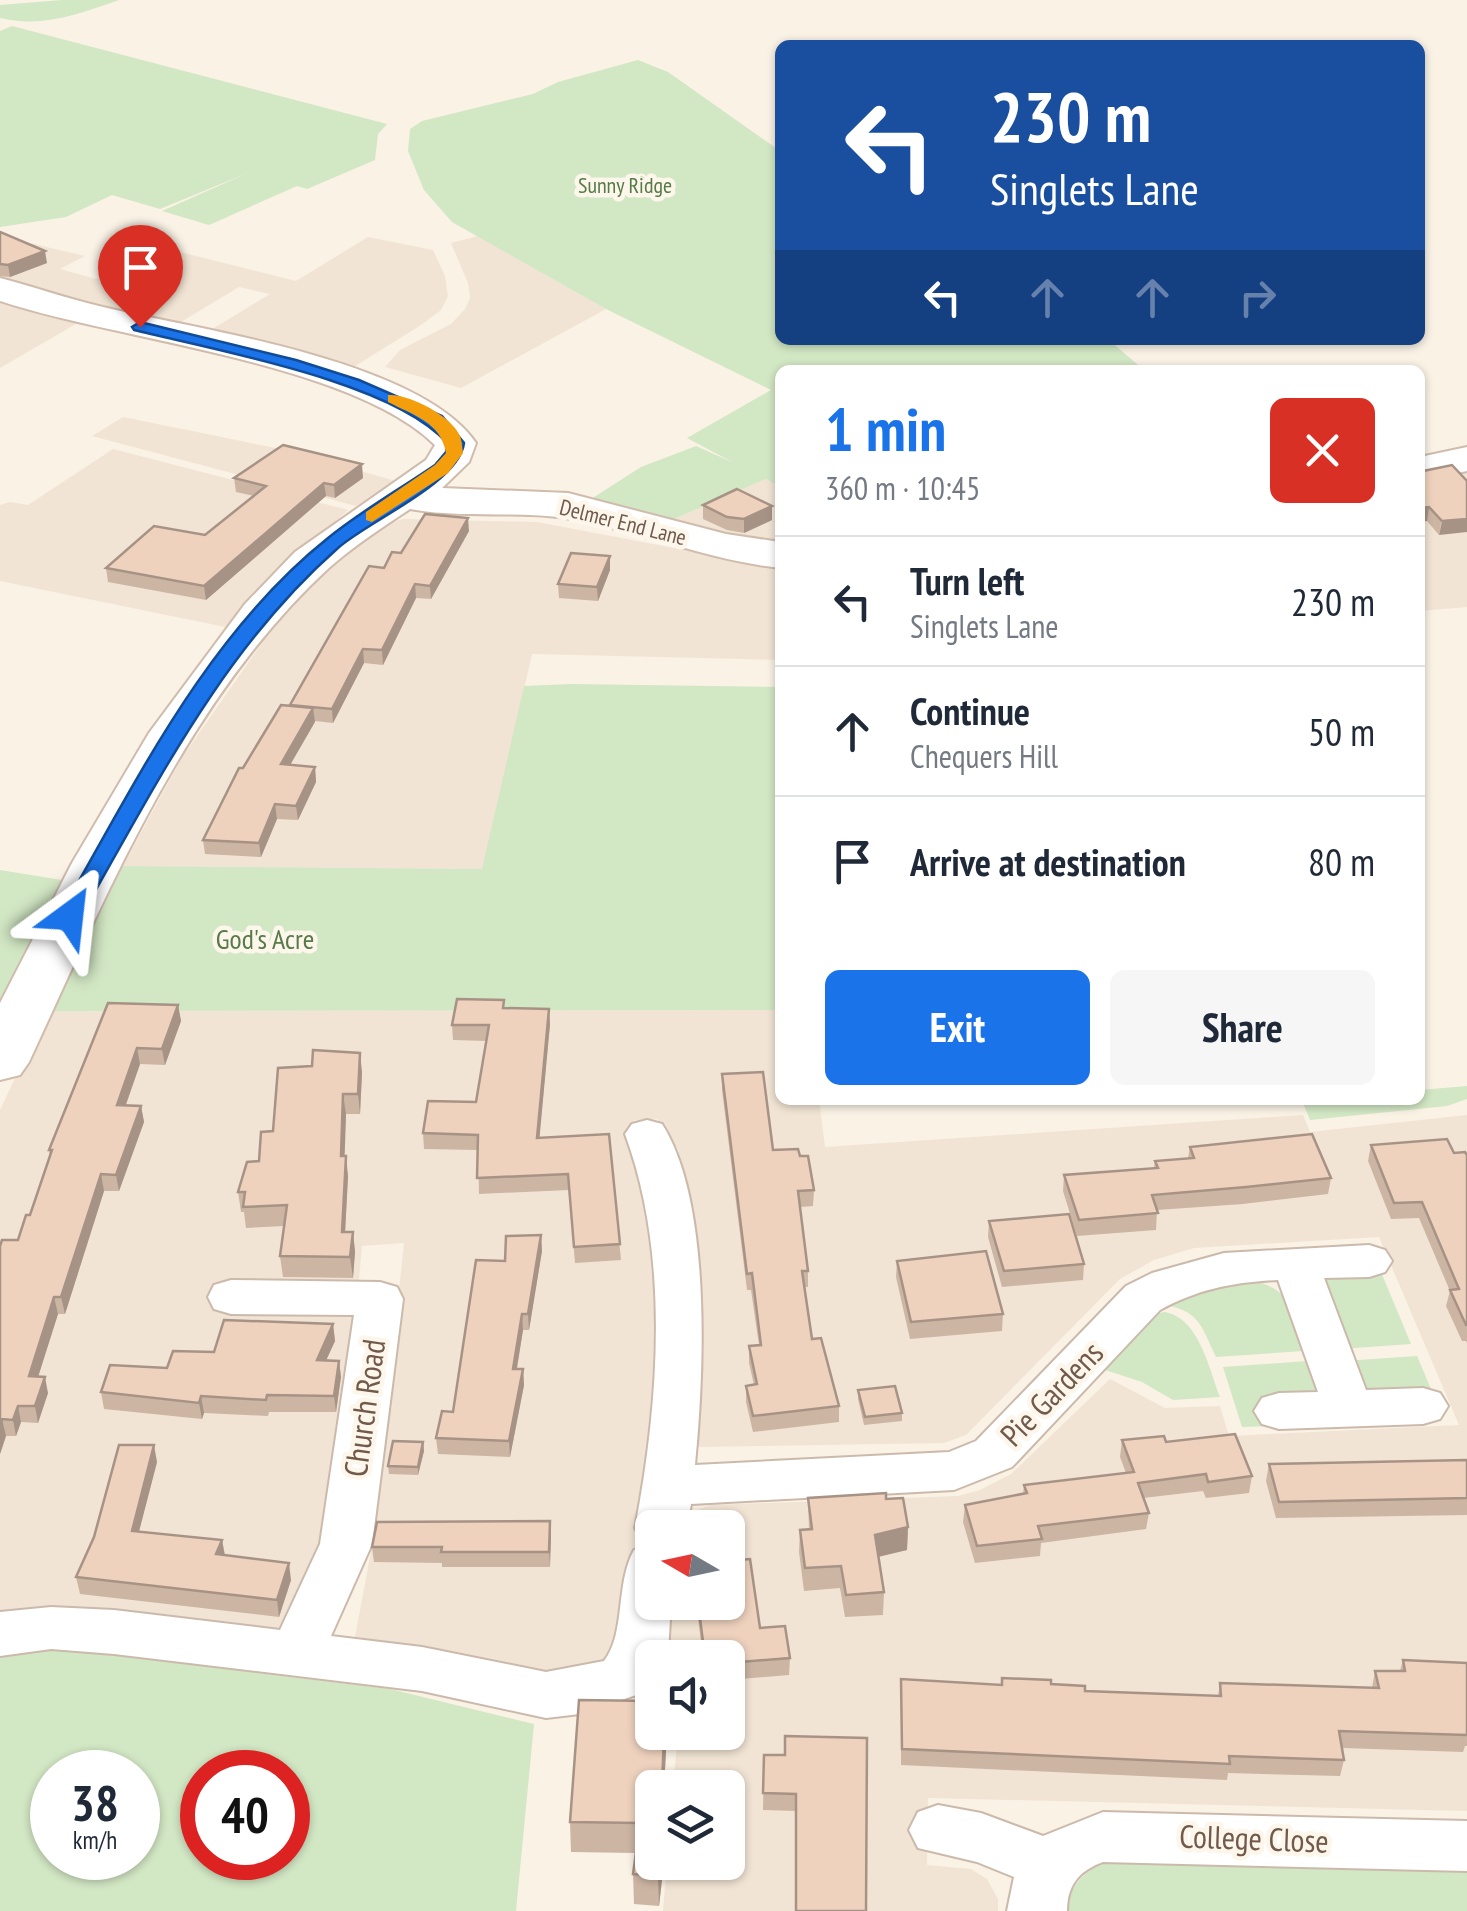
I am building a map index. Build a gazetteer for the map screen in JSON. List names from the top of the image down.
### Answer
{
  "streets": {
    "street": [
      "Delmer End Lane",
      "Pie Gardens",
      "Church Road",
      "College Close"
    ]
  },
  "parks": ["Sunny Ridge", "God's Acre"],
  "north": "left",
  "page": {
    "turn": ["230 m", "Singlets Lane"],
    "heading": ["1 min", "360 m · 10:45"],
    "list": [
      {
        "name": "Turn left",
        "note": "Singlets Lane",
        "value": "230 m"
      },
      {
        "name": "Continue",
        "note": "Chequers Hill",
        "value": "50 m"
      },
      {
        "name": "Arrive at destination",
        "value": "80 m"
      }
    ],
    "buttons": ["Exit", "Share"],
    "speed": "38 km/h",
    "limit": "40"
  }
}
